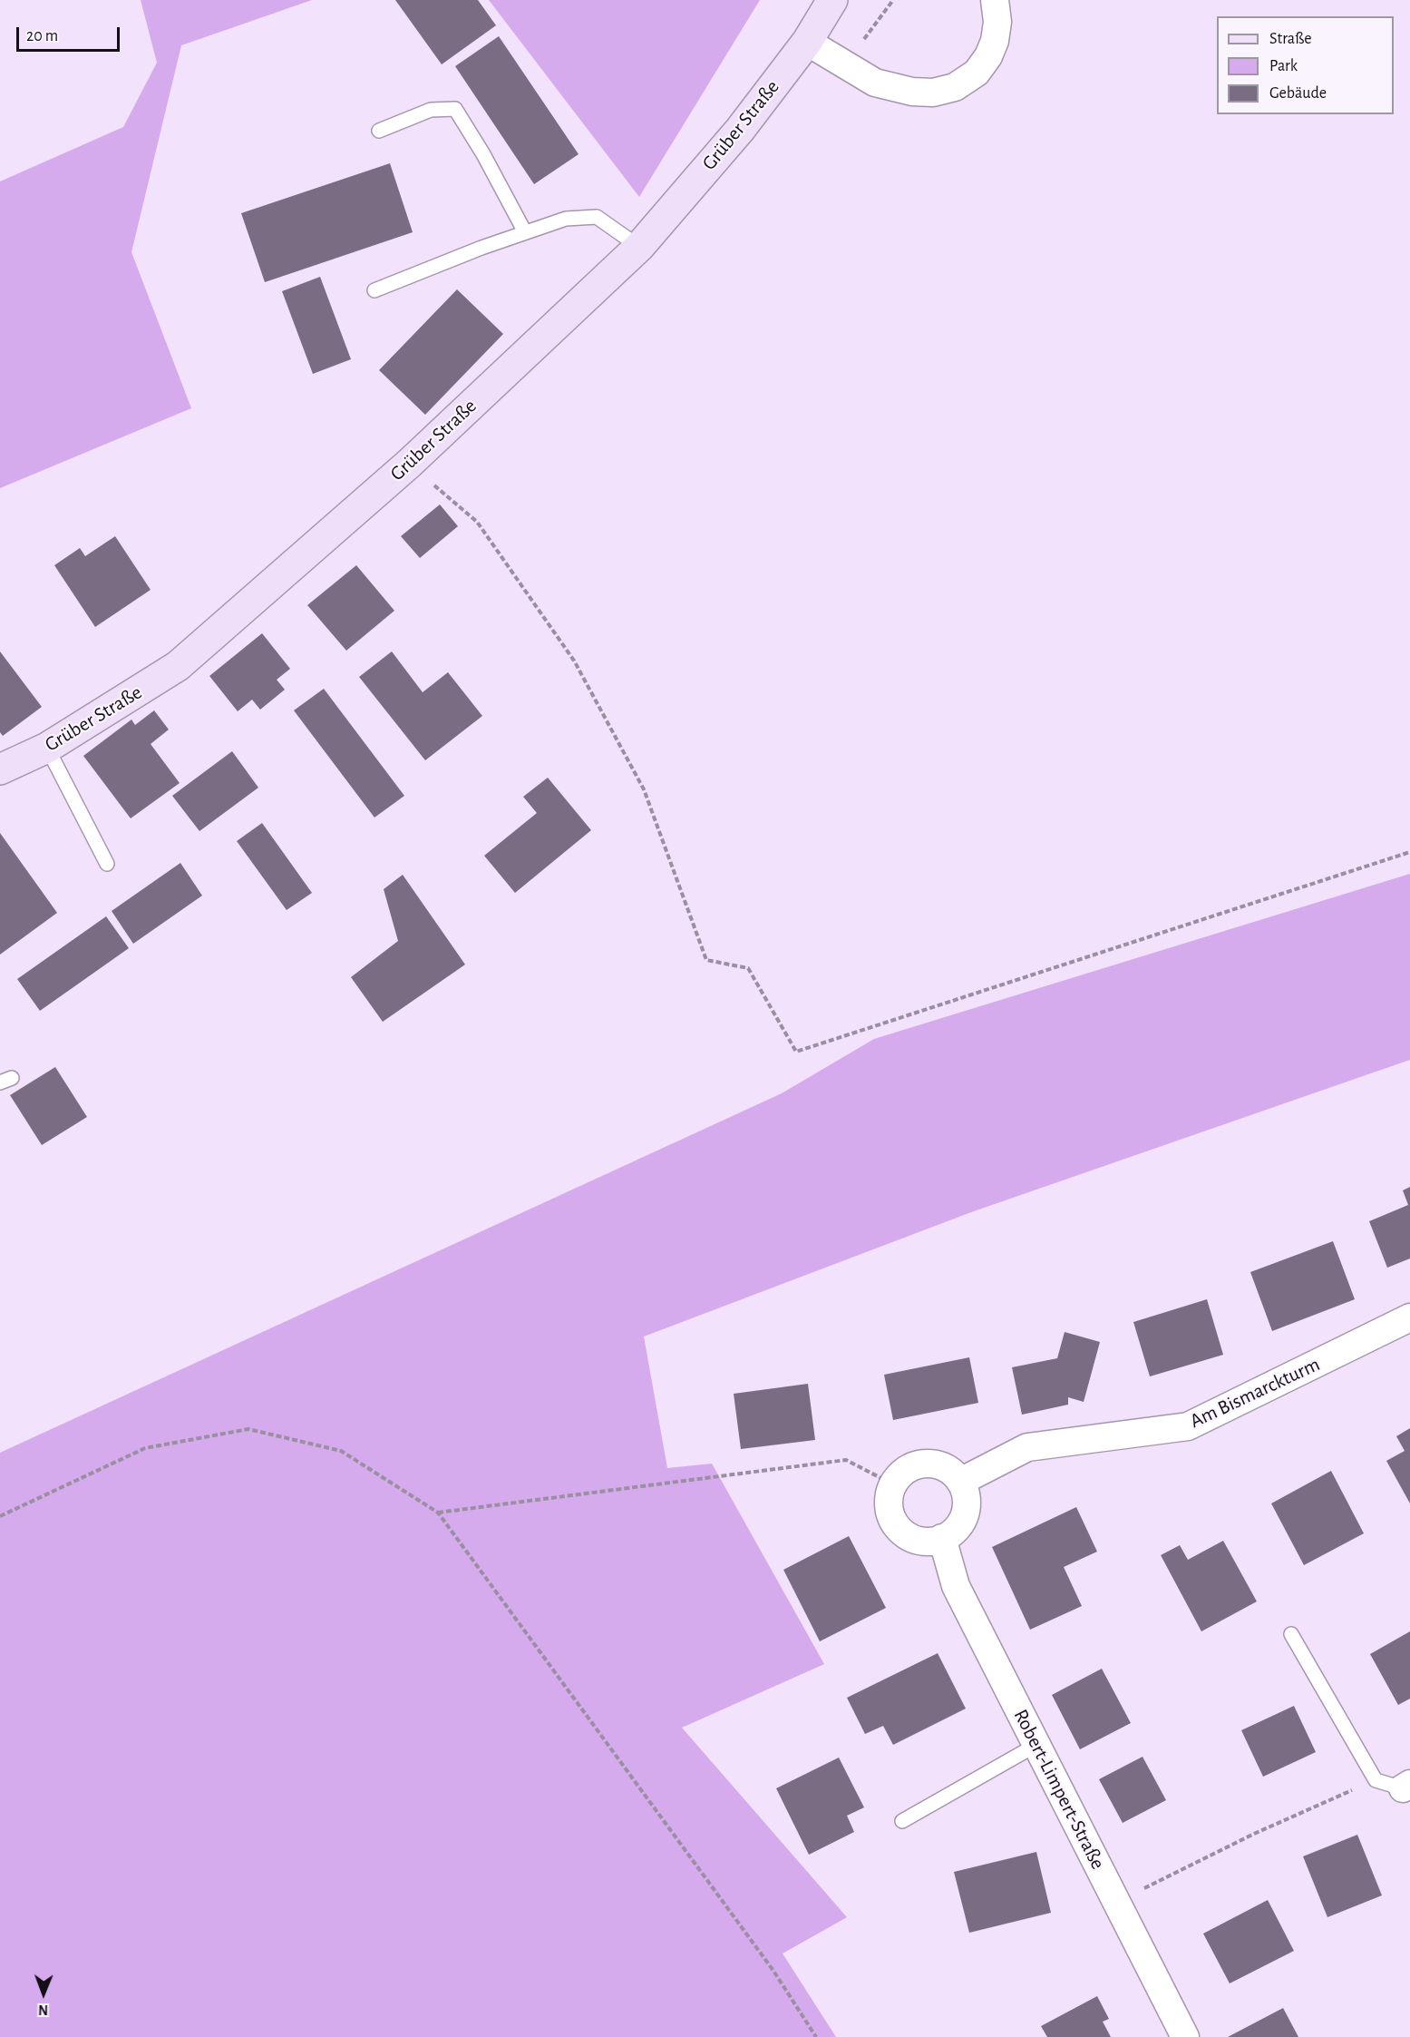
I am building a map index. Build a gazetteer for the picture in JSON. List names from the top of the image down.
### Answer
{
  "streets": {
    "street": ["Grüber Straße", "Am Bismarckturm", "Robert-Limpert-Straße"]
  },
  "crossings": [
    ["Am Bismarckturm", "Robert-Limpert-Straße"]
  ],
  "legend": ["Straße", "Park", "Gebäude"],
  "scale_bar": "20 m",
  "north": "bottom"
}
